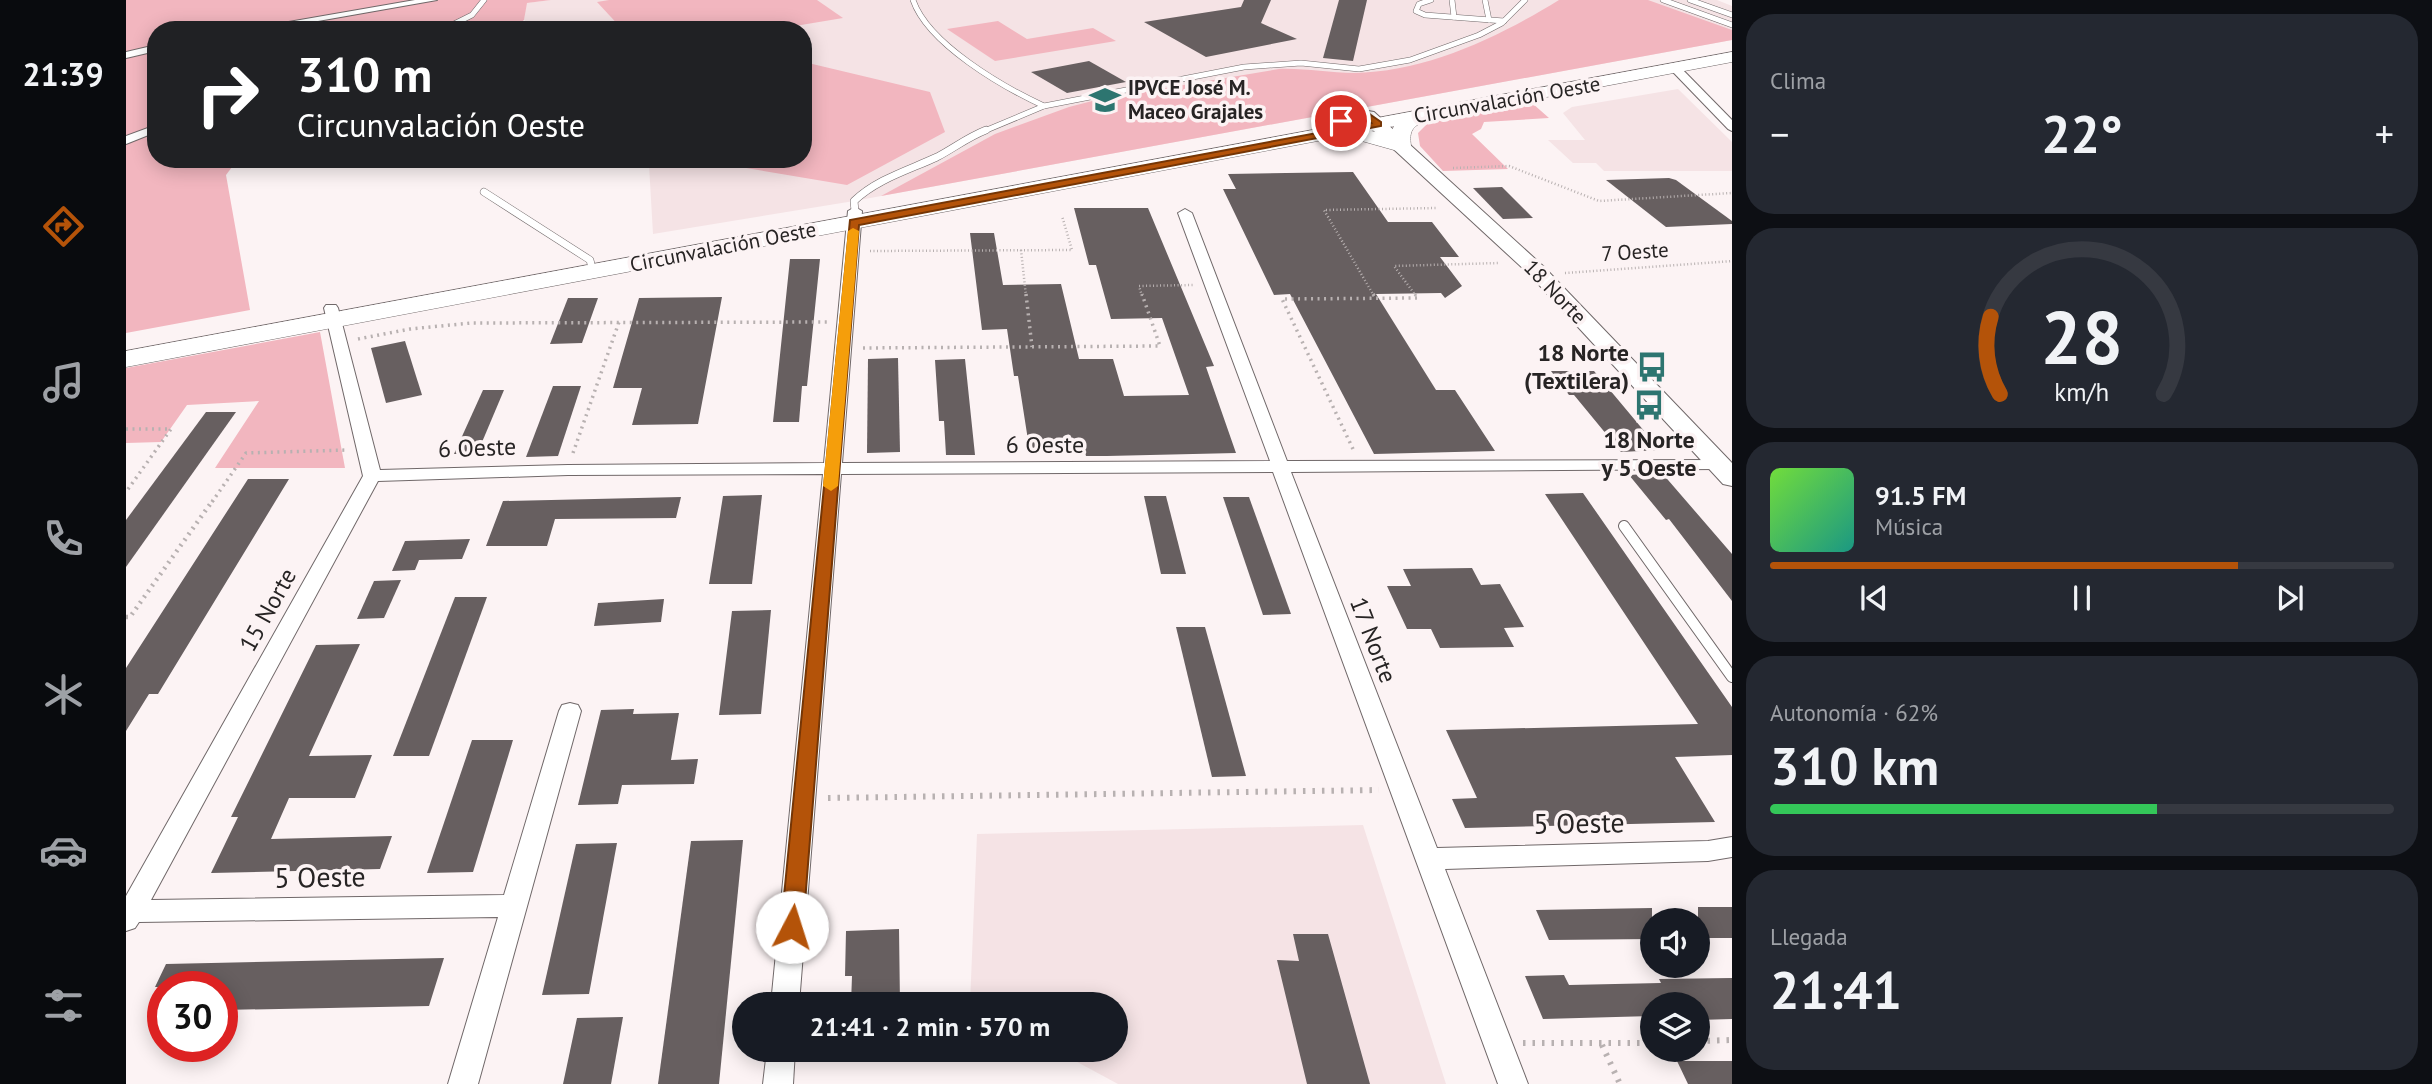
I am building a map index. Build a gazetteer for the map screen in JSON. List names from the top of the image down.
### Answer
{
  "streets": {
    "main road": ["Circunvalación Oeste", "18 Norte"],
    "street": [
      "6 Oeste",
      "15 Norte",
      "17 Norte",
      "5 Oeste"
    ],
    "path": ["7 Oeste"]
  },
  "crossings": [
    ["Circunvalación Oeste", "18 Norte"],
    ["7 Oeste", "18 Norte"],
    ["18 Norte", "6 Oeste"],
    ["6 Oeste", "15 Norte"],
    ["6 Oeste", "17 Norte"],
    ["15 Norte", "5 Oeste"],
    ["17 Norte", "5 Oeste"]
  ],
  "places": {
    "school or university": ["IPVCE José M. Maceo Grajales"],
    "bus stop": ["18 Norte (Textilera)", "18 Norte y 5 Oeste"]
  },
  "page": {
    "tabs": "21:39",
    "tile": [
      "Clima",
      ["Autonomía · 62%", "310 km"],
      ["Llegada", "21:41"]
    ],
    "turn": ["310 m", "Circunvalación Oeste"],
    "heat": ["−", "22°", "+"],
    "song": ["91.5 FM", "Música"],
    "limit": "30",
    "trip": "21:41 · 2 min · 570 m",
    "gauge": ["28", "km/h"]
  }
}
